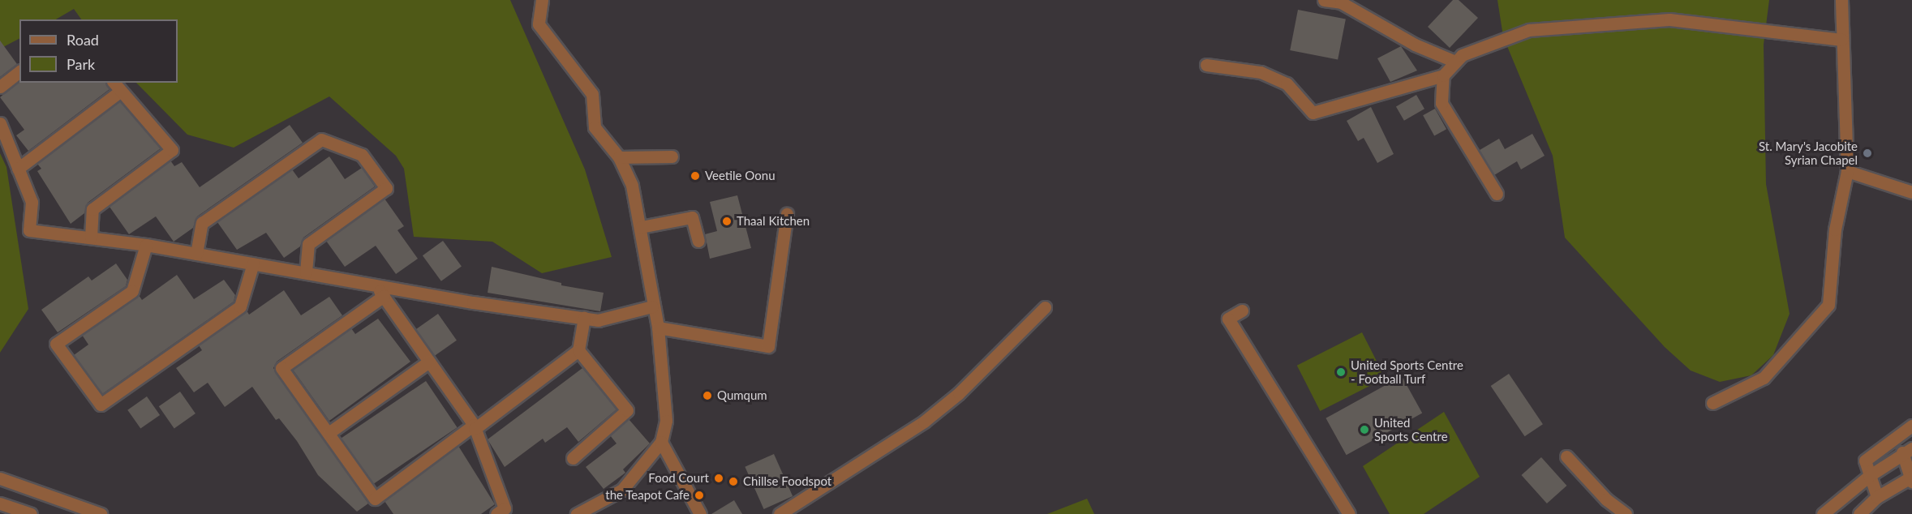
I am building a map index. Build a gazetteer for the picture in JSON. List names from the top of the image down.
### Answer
{
  "places": [
    "St. Mary's Jacobite Syrian Chapel",
    "Veetile Oonu",
    "Thaal Kitchen",
    "United Sports Centre - Football Turf",
    "Qumqum",
    "United Sports Centre",
    "Food Court",
    "Chillse Foodspot",
    "the Teapot Cafe"
  ],
  "legend": ["Road", "Park"]
}
